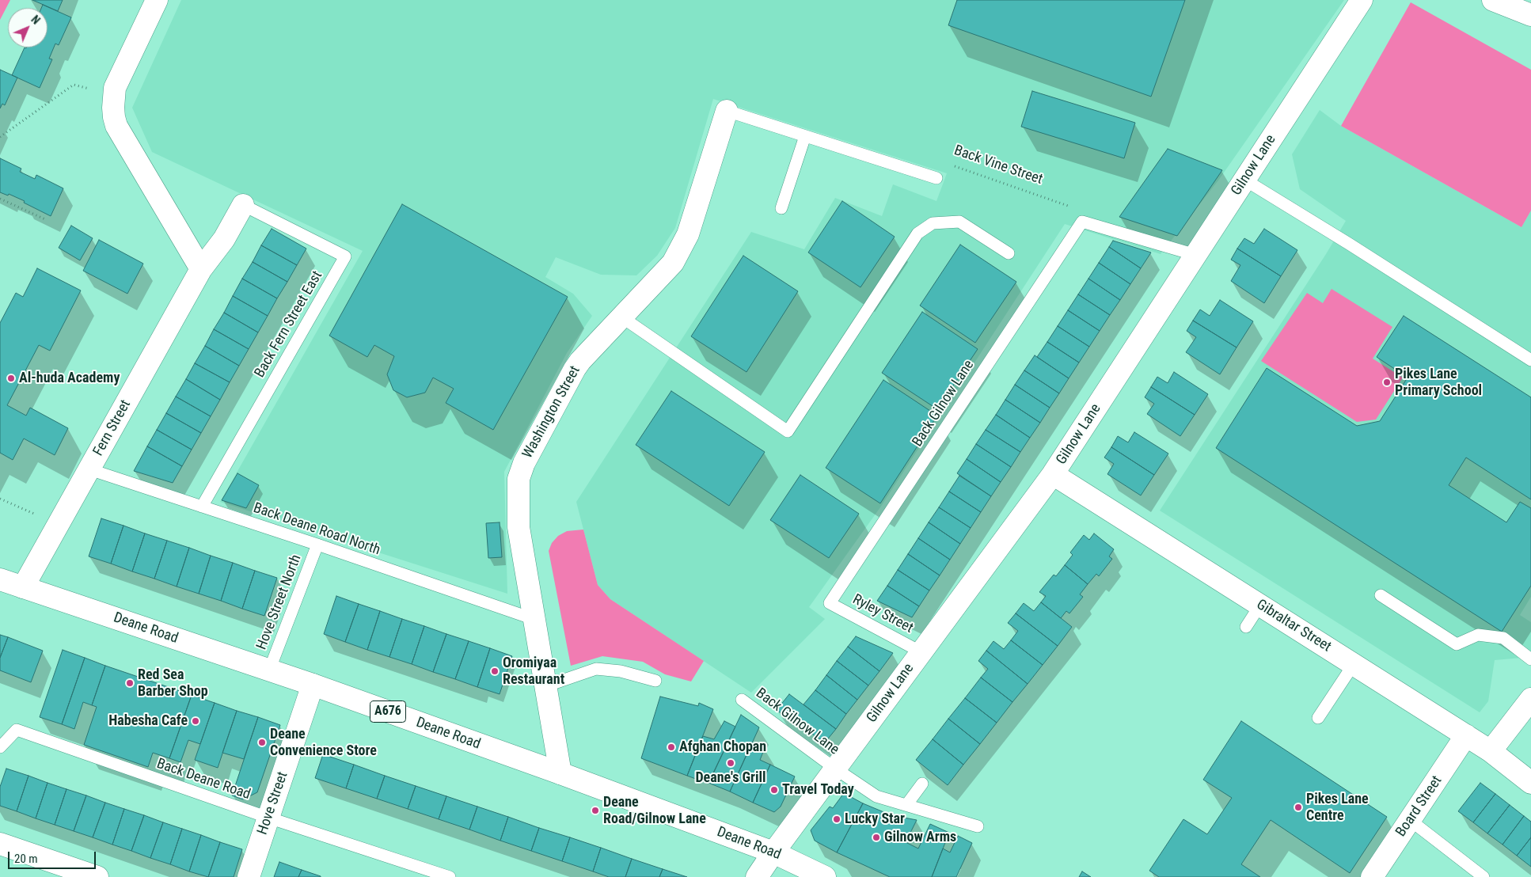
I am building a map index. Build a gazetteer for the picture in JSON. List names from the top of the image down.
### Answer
{
  "streets": {
    "street": [
      "Gilnow Lane",
      "Washington Street",
      "Fern Street",
      "Gibraltar Street",
      "Deane Road",
      "A676",
      "Hove Street",
      "Board Street"
    ],
    "lane": [
      "Back Fern Street East",
      "Back Gilnow Lane",
      "Back Deane Road North",
      "Hove Street North",
      "Ryley Street",
      "Back Deane Road"
    ],
    "path": ["Back Vine Street"]
  },
  "crossings": [
    ["Back Vine Street", "Back Gilnow Lane"],
    ["Gilnow Lane", "Back Gilnow Lane"],
    ["Gilnow Lane", "Ryley Street"],
    ["Gilnow Lane", "Gibraltar Street"],
    ["Gilnow Lane", "Deane Road"],
    ["Back Fern Street East", "Fern Street"],
    ["Back Fern Street East", "Back Deane Road North"],
    ["Back Gilnow Lane", "Ryley Street"],
    ["Washington Street", "Back Deane Road North"],
    ["Washington Street", "Deane Road"],
    ["Fern Street", "Back Deane Road North"],
    ["Fern Street", "Deane Road"],
    ["Back Deane Road North", "Hove Street North"],
    ["Hove Street North", "Deane Road"],
    ["Gibraltar Street", "Board Street"],
    ["Deane Road", "Hove Street"],
    ["Back Deane Road", "Hove Street"]
  ],
  "places": [
    "Al-huda Academy",
    "Pikes Lane Primary School",
    "Oromiyaa Restaurant",
    "Red Sea Barber Shop",
    "Habesha Cafe",
    "Deane Convenience Store",
    "Afghan Chopan",
    "Deane's Grill",
    "Travel Today",
    "Pikes Lane Centre",
    "Deane Road/Gilnow Lane",
    "Lucky Star",
    "Gilnow Arms"
  ],
  "scale_bar": "20 m",
  "north": "top right"
}
